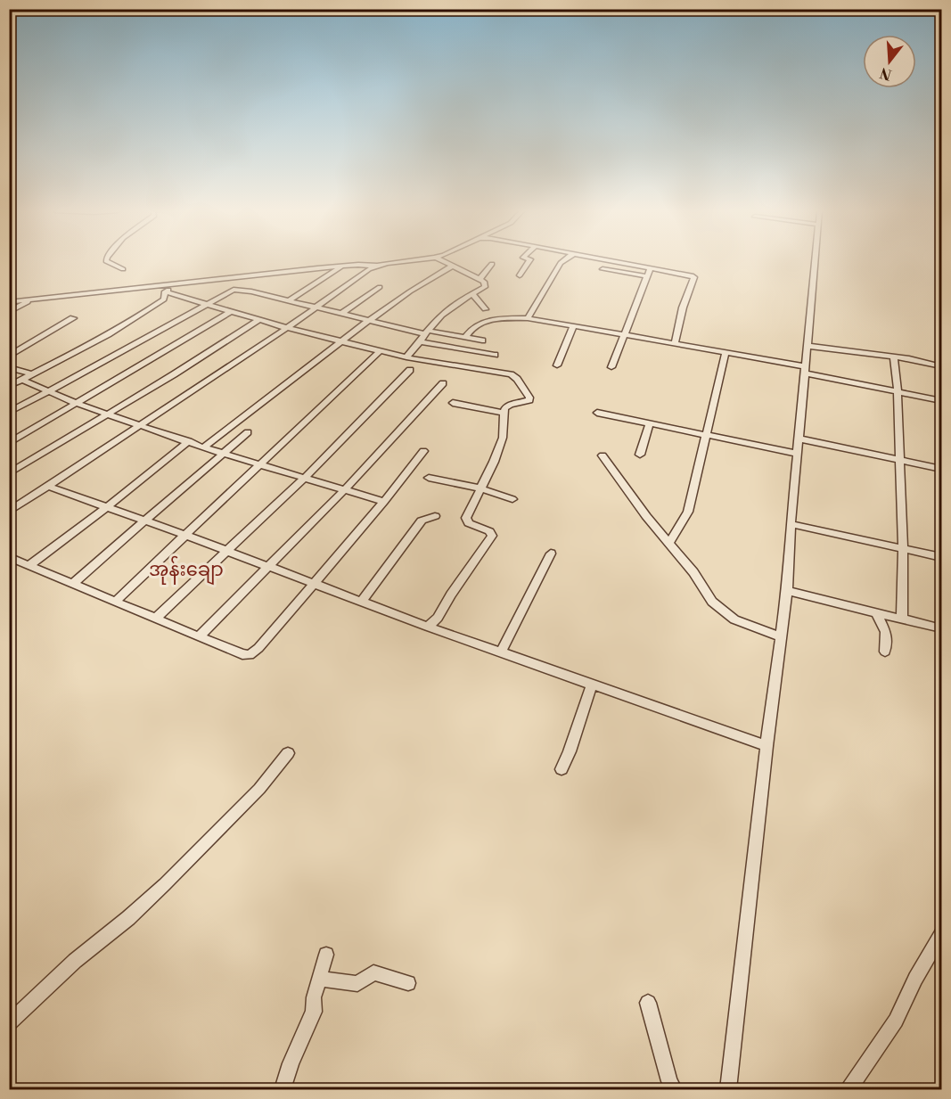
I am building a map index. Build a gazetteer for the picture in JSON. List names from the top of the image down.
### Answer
{
  "districts": ["အုန်းချော"],
  "north": "bottom"
}
